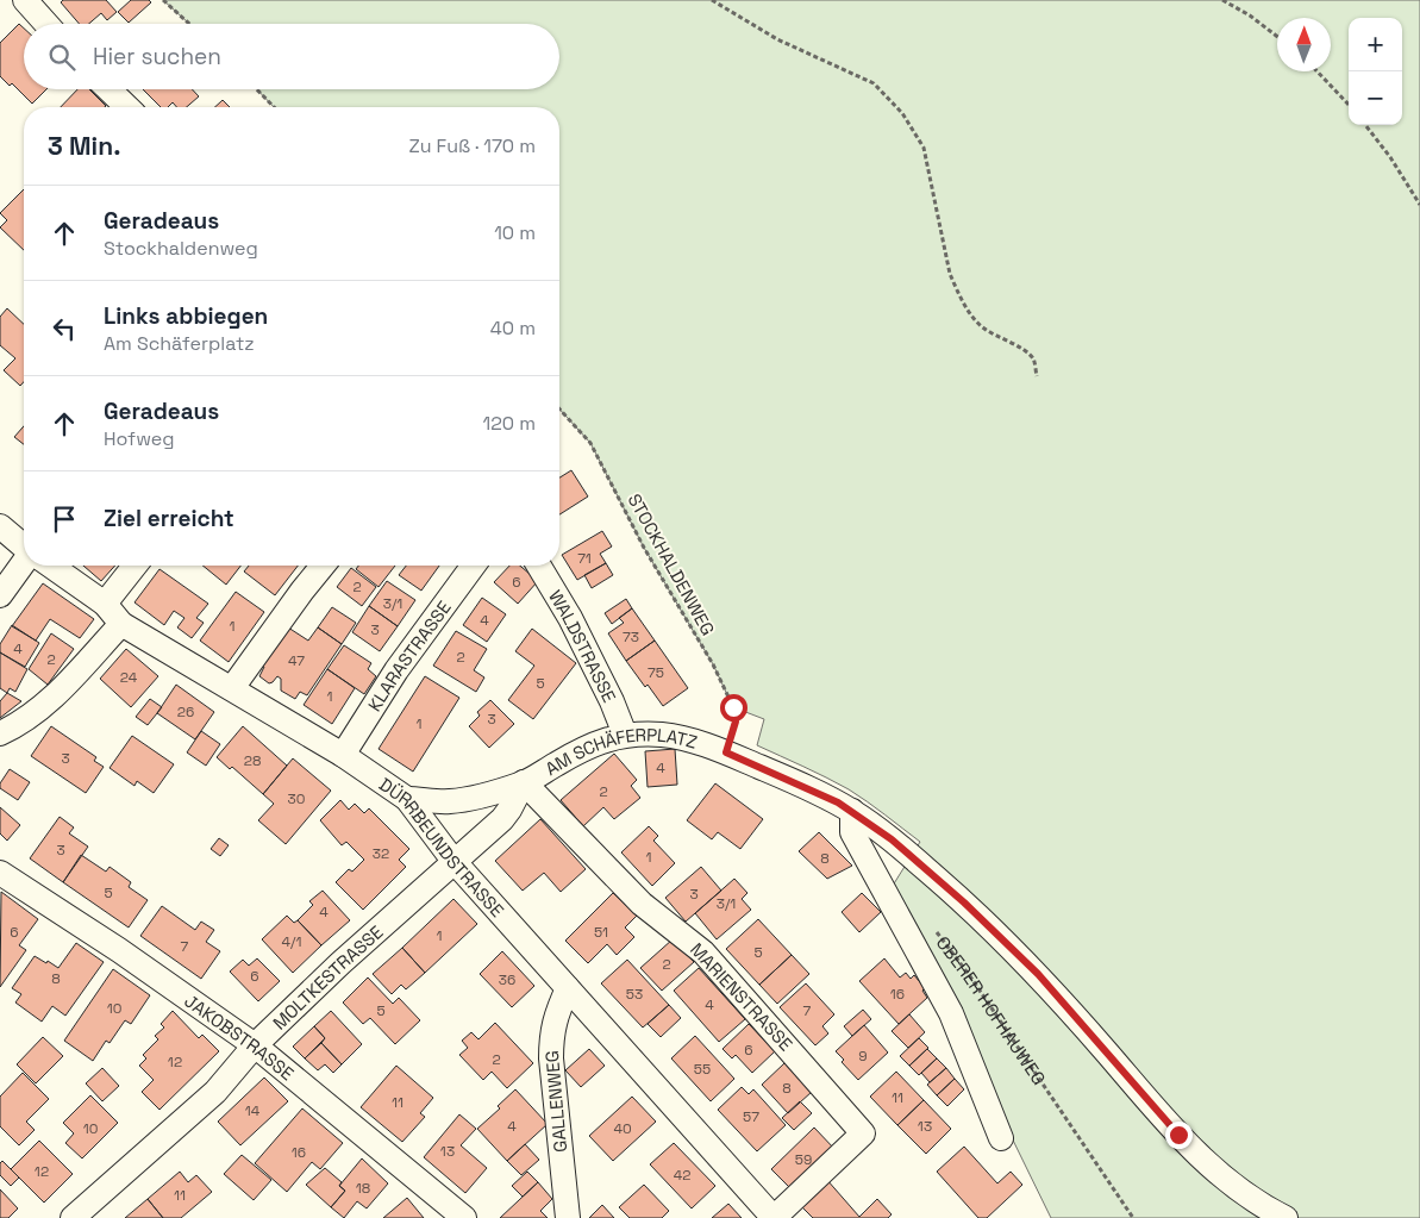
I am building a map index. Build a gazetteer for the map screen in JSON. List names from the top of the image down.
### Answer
{
  "streets": {
    "street": [
      "WALDSTRASSE",
      "KLARASTRASSE",
      "AM SCHÄFERPLATZ",
      "DÜRRBEUNDSTRASSE",
      "MOLTKESTRASSE",
      "MARIENSTRASSE",
      "JAKOBSTRASSE",
      "GALLENWEG"
    ],
    "path": ["STOCKHALDENWEG", "OBERER HOFHAUWEG"]
  },
  "crossings": [
    ["STOCKHALDENWEG", "AM SCHÄFERPLATZ"],
    ["WALDSTRASSE", "AM SCHÄFERPLATZ"],
    ["KLARASTRASSE", "DÜRRBEUNDSTRASSE"],
    ["AM SCHÄFERPLATZ", "DÜRRBEUNDSTRASSE"],
    ["AM SCHÄFERPLATZ", "MOLTKESTRASSE"],
    ["AM SCHÄFERPLATZ", "MARIENSTRASSE"],
    ["DÜRRBEUNDSTRASSE", "MOLTKESTRASSE"],
    ["DÜRRBEUNDSTRASSE", "MARIENSTRASSE"],
    ["DÜRRBEUNDSTRASSE", "GALLENWEG"],
    ["MOLTKESTRASSE", "JAKOBSTRASSE"]
  ],
  "house_numbers": [
    "71",
    "6",
    "2",
    "3/1",
    "4",
    "1",
    "3",
    "73",
    "4",
    "2",
    "2",
    "47",
    "75",
    "24",
    "5",
    "1",
    "26",
    "3",
    "1",
    "3",
    "28",
    "4",
    "2",
    "30",
    "3",
    "32",
    "1",
    "8",
    "5",
    "3",
    "3/1",
    "4",
    "6",
    "51",
    "1",
    "4/1",
    "7",
    "5",
    "2",
    "6",
    "8",
    "36",
    "53",
    "16",
    "4",
    "10",
    "5",
    "7",
    "6",
    "9",
    "2",
    "12",
    "55",
    "8",
    "11",
    "11",
    "14",
    "57",
    "4",
    "13",
    "10",
    "40",
    "13",
    "16",
    "59",
    "12",
    "42",
    "18",
    "11"
  ],
  "north": "top",
  "page": {
    "map_buttons": ["+", "−"],
    "search": "Hier suchen",
    "heading": ["3 Min.", "Zu Fuß · 170 m"],
    "list": [
      ["Geradeaus", "Stockhaldenweg", "10 m"],
      ["Links abbiegen", "Am Schäferplatz", "40 m"],
      ["Geradeaus", "Hofweg", "120 m"],
      "Ziel erreicht"
    ]
  }
}
